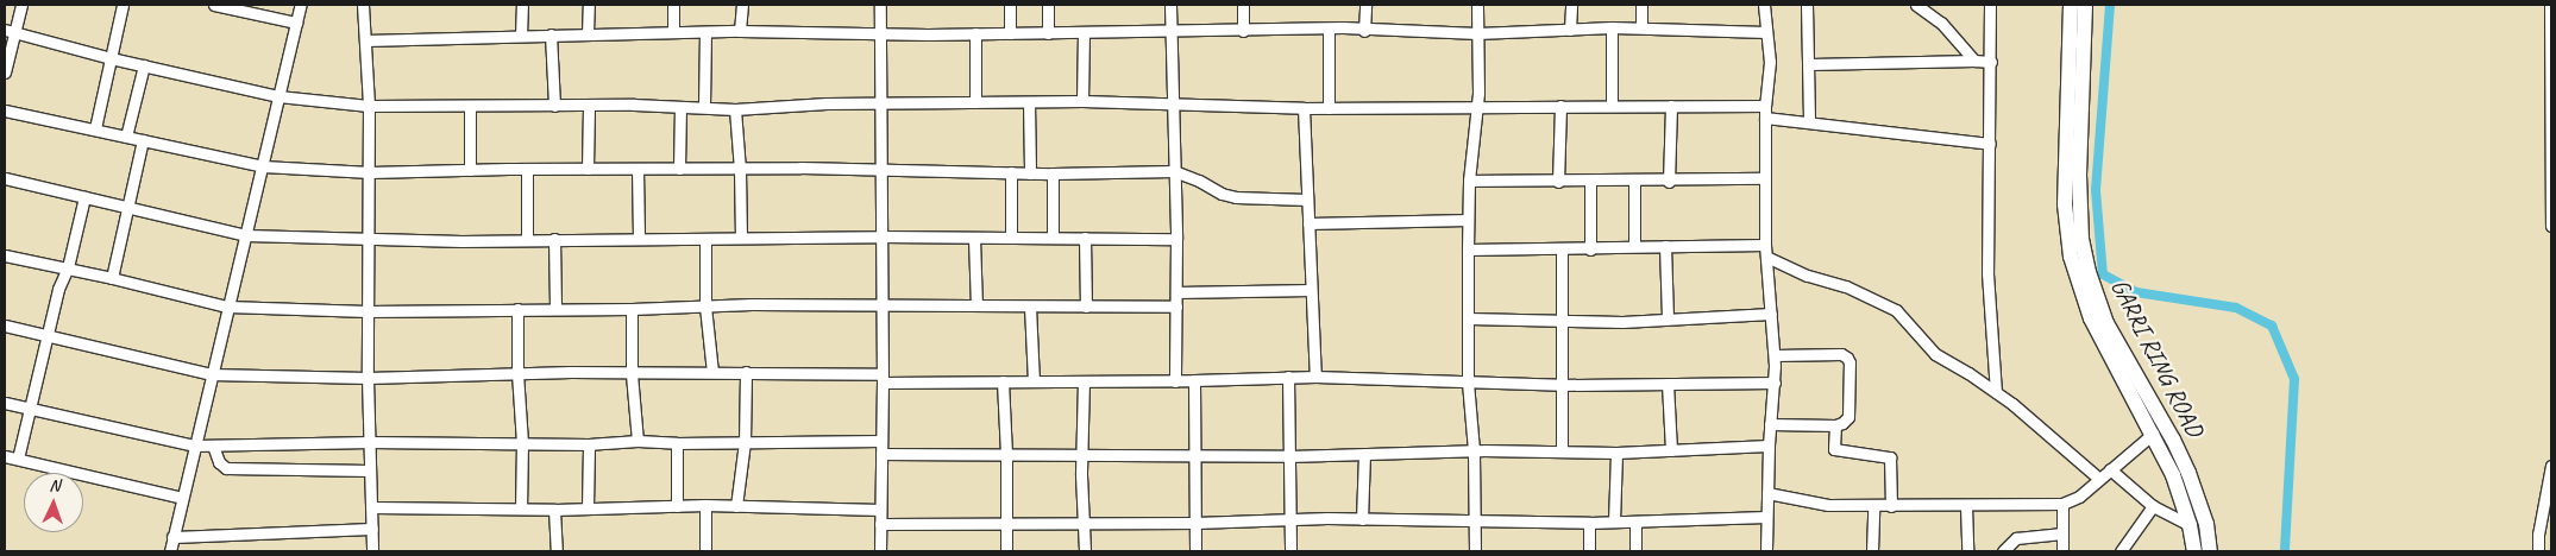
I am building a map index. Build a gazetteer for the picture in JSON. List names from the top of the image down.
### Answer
{
  "streets": {
    "highway": ["GARRI RING ROAD"]
  },
  "north": "top"
}
